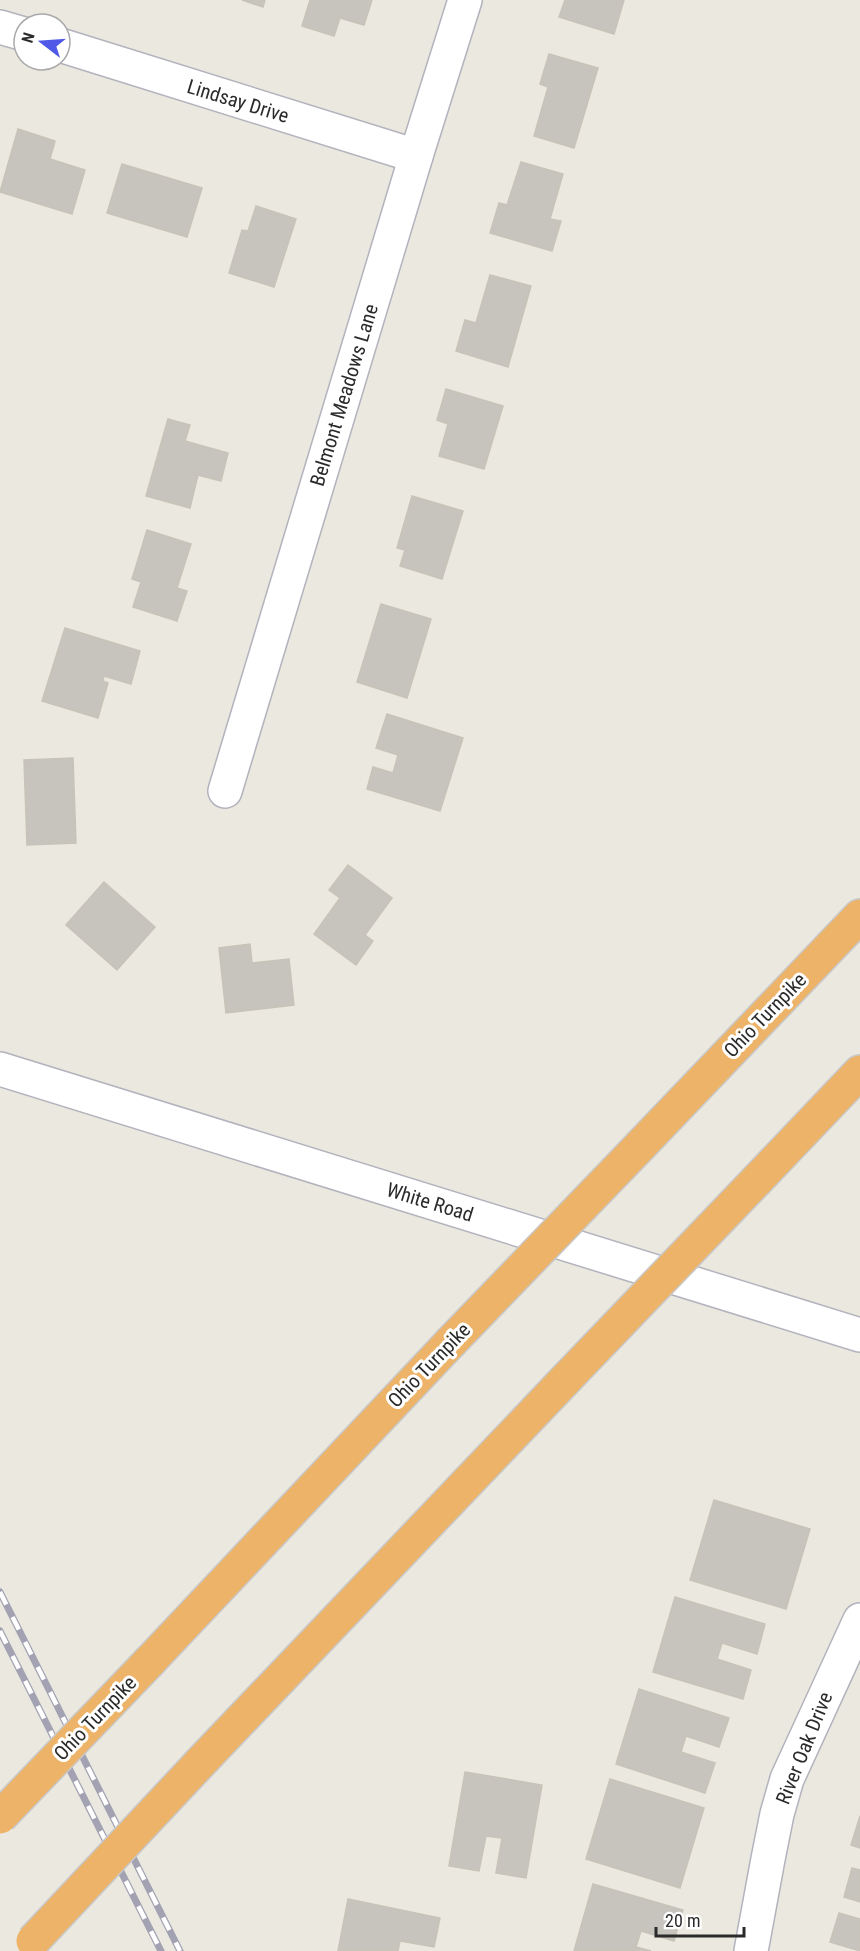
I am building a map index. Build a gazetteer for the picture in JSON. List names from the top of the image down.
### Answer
{
  "streets": {
    "highway": ["Ohio Turnpike"],
    "street": [
      "Lindsay Drive",
      "Belmont Meadows Lane",
      "White Road",
      "River Oak Drive"
    ]
  },
  "crossings": [
    ["Lindsay Drive", "Belmont Meadows Lane"]
  ],
  "scale_bar": "20 m",
  "north": "left"
}
